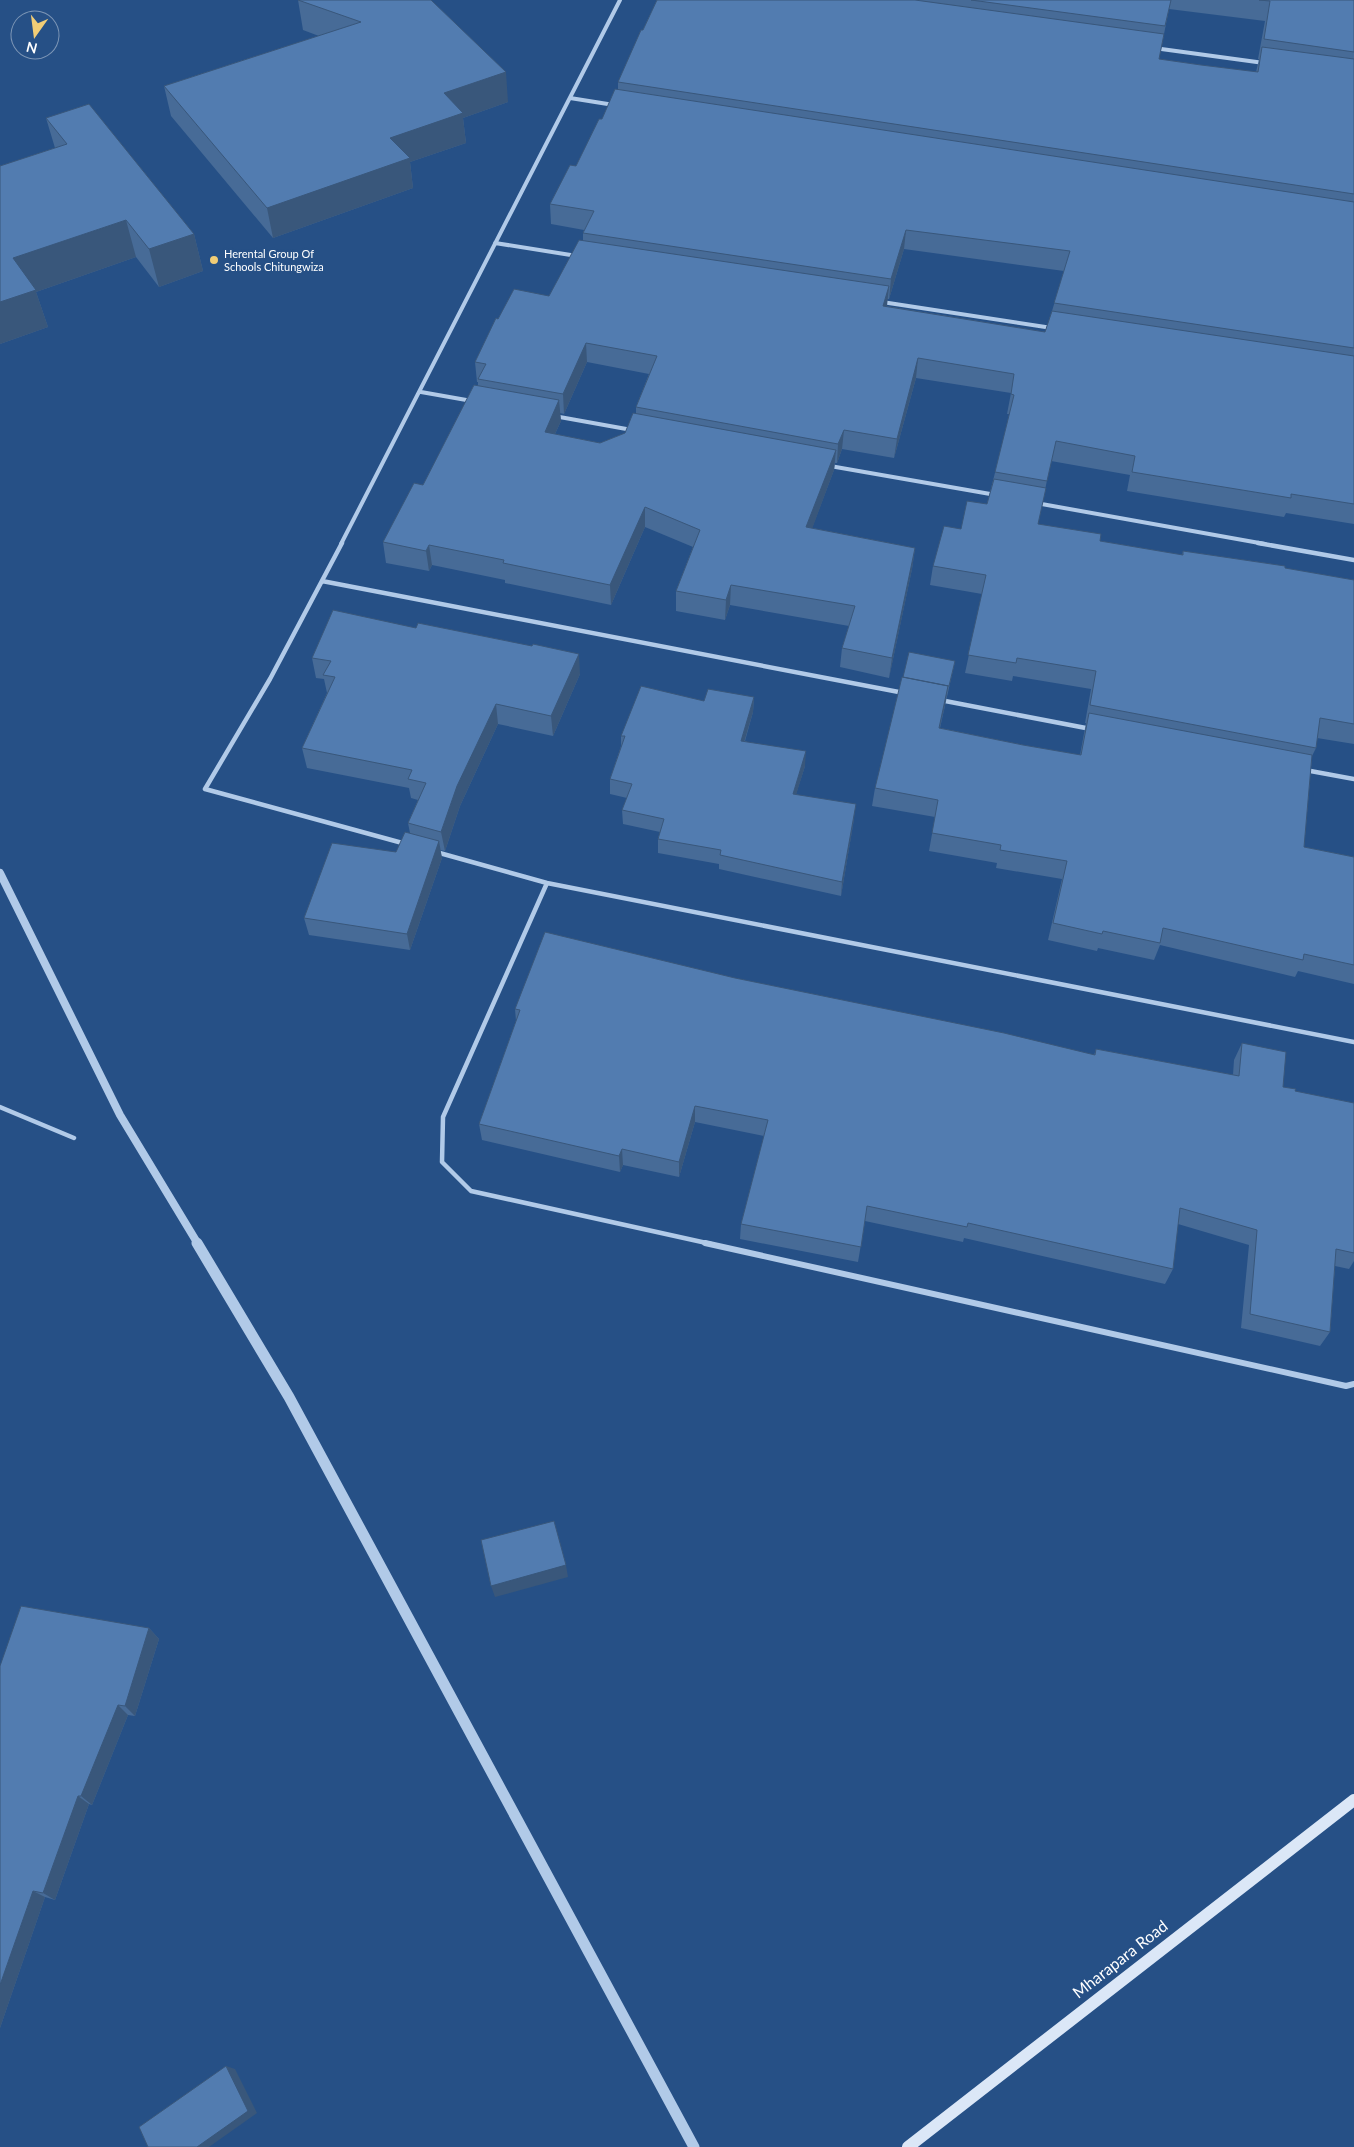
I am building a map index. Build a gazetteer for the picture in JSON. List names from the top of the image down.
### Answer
{
  "streets": {
    "main road": ["Mharapara Road"]
  },
  "places": ["Herental Group Of Schools Chitungwiza"],
  "north": "bottom"
}
